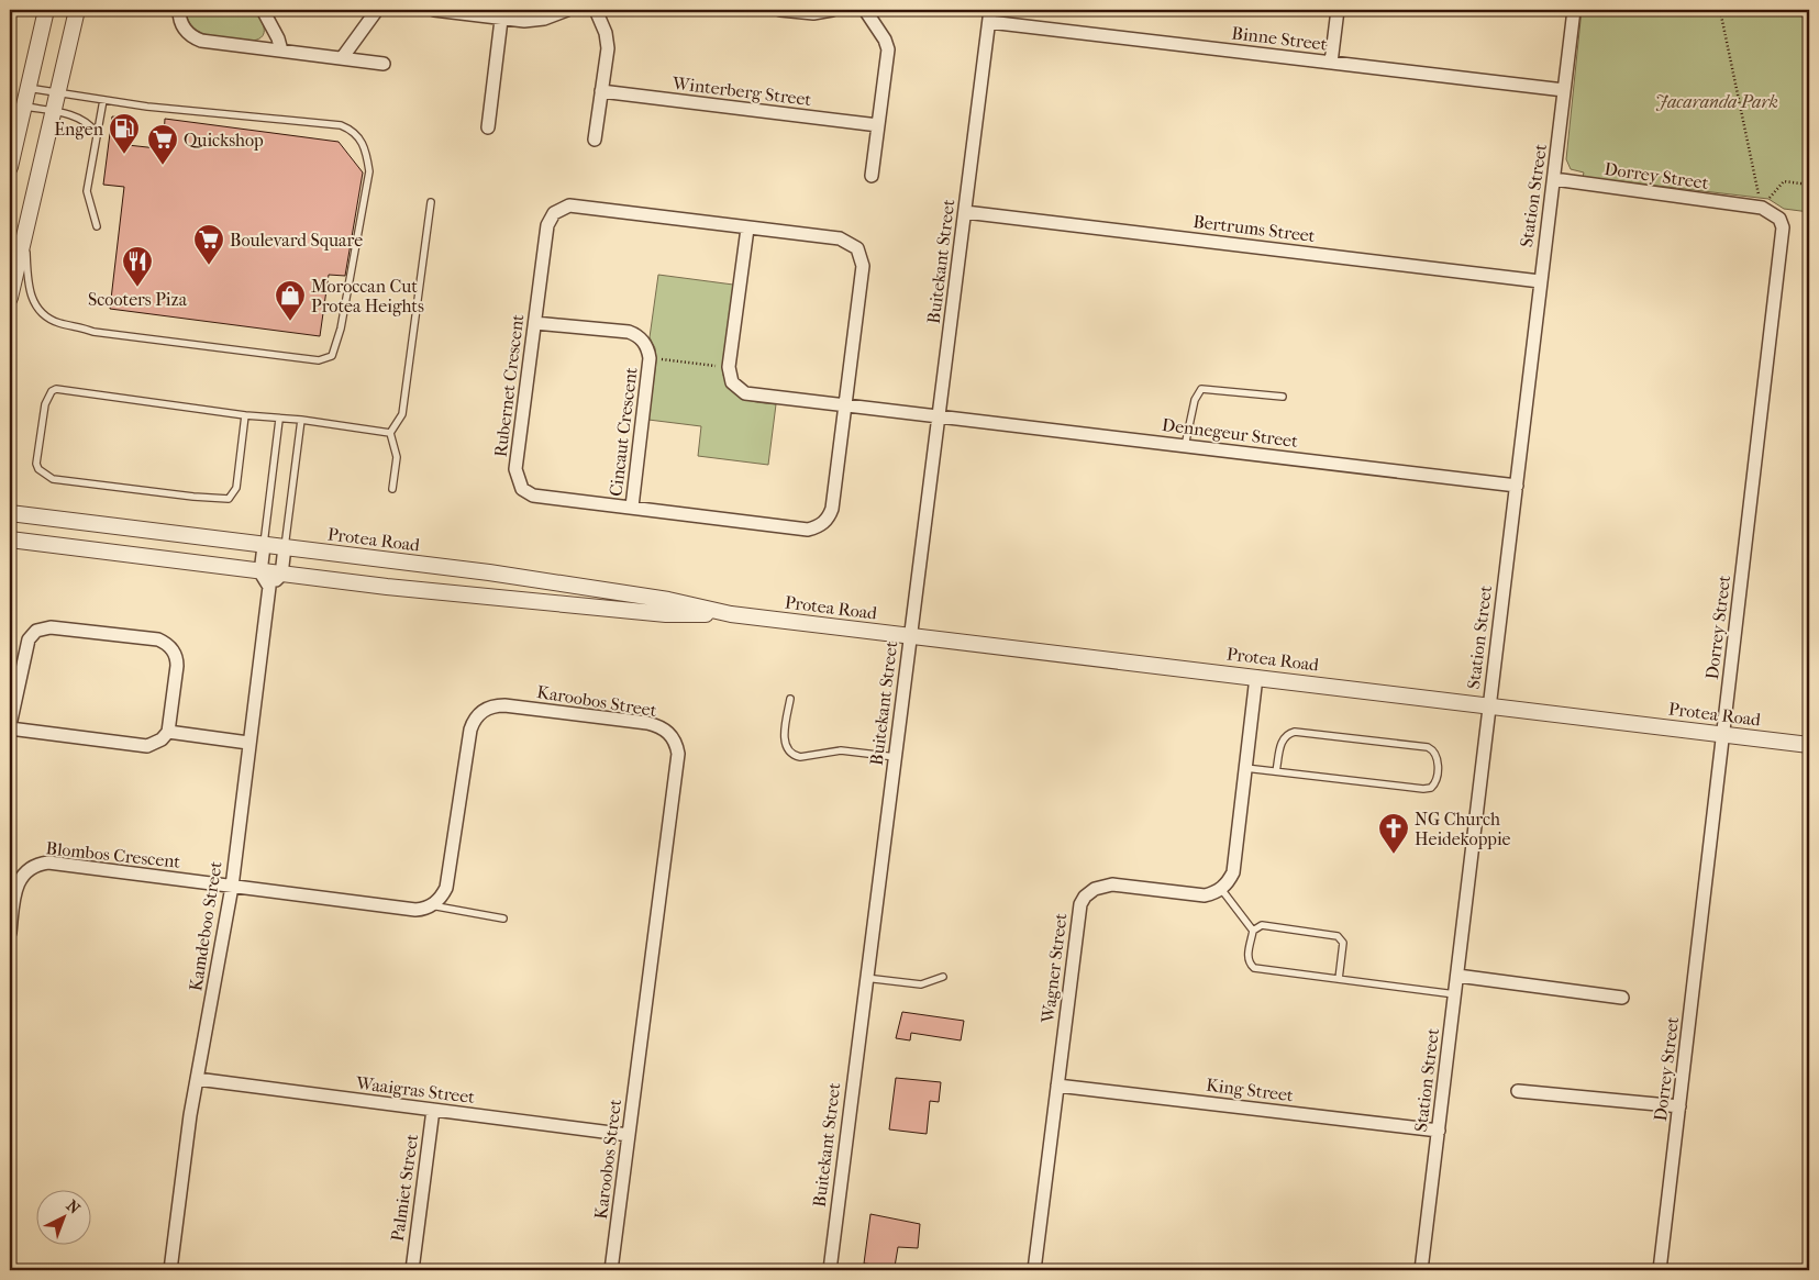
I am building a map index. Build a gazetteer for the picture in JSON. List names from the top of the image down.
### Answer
{
  "streets": {
    "street": [
      "Binne Street",
      "Winterberg Street",
      "Dorrey Street",
      "Station Street",
      "Bertrums Street",
      "Buitekant Street",
      "Rubernet Crescent",
      "Cincaut Crescent",
      "Dennegeur Street",
      "Protea Road",
      "Karoobos Street",
      "Blombos Crescent",
      "Kamdeboo Street",
      "Wagner Street",
      "Waaigras Street",
      "King Street",
      "Palmiet Street"
    ]
  },
  "crossings": [
    ["Binne Street", "Station Street"],
    ["Binne Street", "Buitekant Street"],
    ["Dorrey Street", "Station Street"],
    ["Dorrey Street", "Protea Road"],
    ["Station Street", "Bertrums Street"],
    ["Station Street", "Dennegeur Street"],
    ["Station Street", "Protea Road"],
    ["Station Street", "King Street"],
    ["Bertrums Street", "Buitekant Street"],
    ["Buitekant Street", "Dennegeur Street"],
    ["Buitekant Street", "Protea Road"],
    ["Rubernet Crescent", "Cincaut Crescent"],
    ["Rubernet Crescent", "Dennegeur Street"],
    ["Karoobos Street", "Waaigras Street"],
    ["Blombos Crescent", "Kamdeboo Street"],
    ["Kamdeboo Street", "Waaigras Street"],
    ["Wagner Street", "King Street"],
    ["Waaigras Street", "Palmiet Street"]
  ],
  "parks": ["Jacaranda Park"],
  "places": {
    "fuel station": ["Engen"],
    "supermarket": ["Quickshop", "Boulevard Square"],
    "restaurant": ["Scooters Piza"],
    "shop": ["Moroccan Cut Protea Heights"],
    "church": ["NG Church Heidekoppie"]
  },
  "north": "top right"
}
